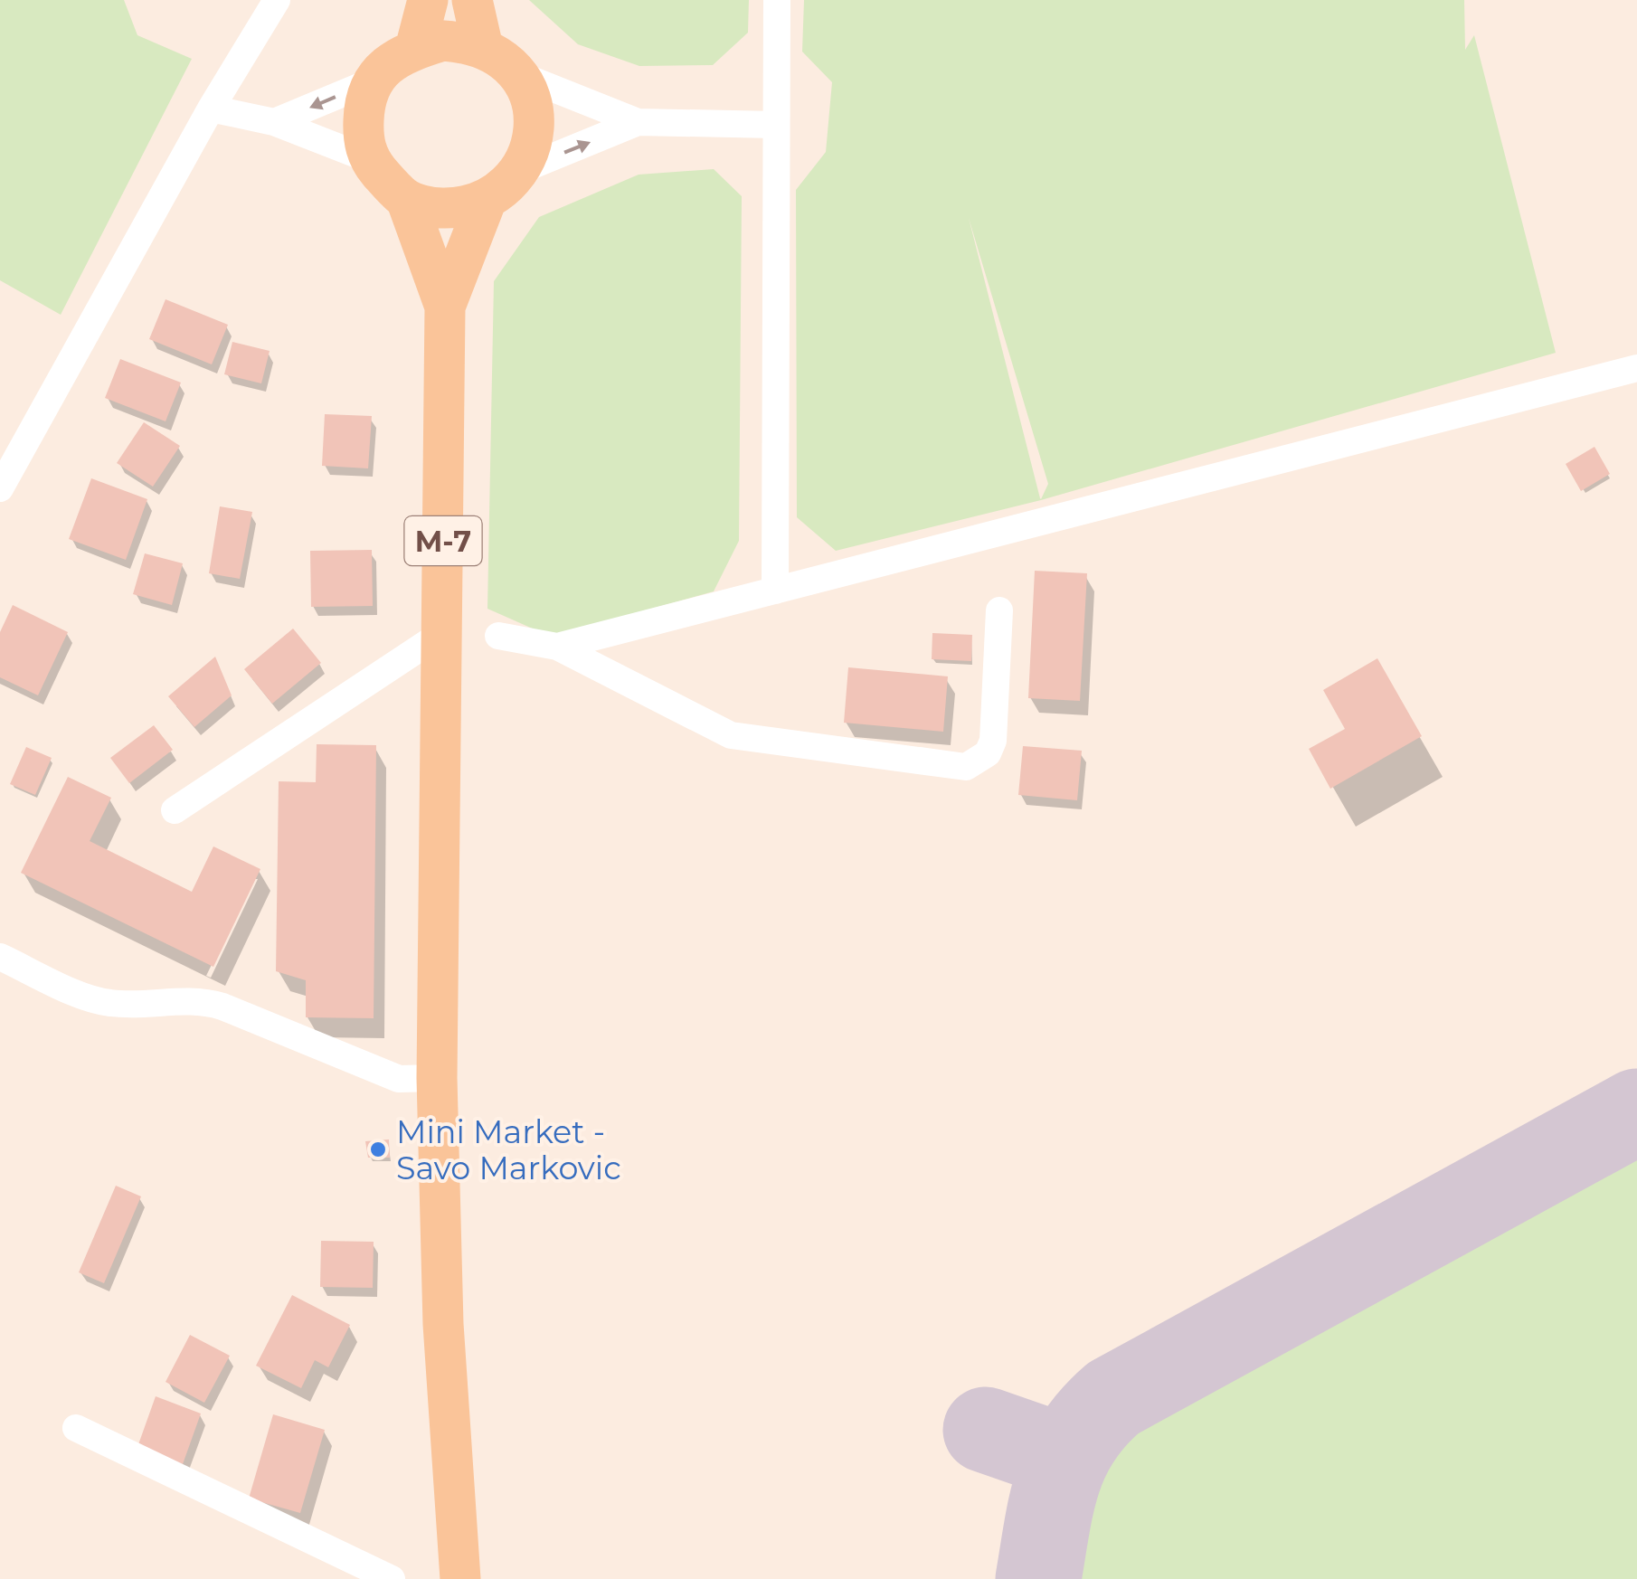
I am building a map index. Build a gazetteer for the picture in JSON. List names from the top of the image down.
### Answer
{
  "streets": {
    "main road": ["M-7"]
  },
  "places": ["Mini Market - Savo Markovic"]
}
